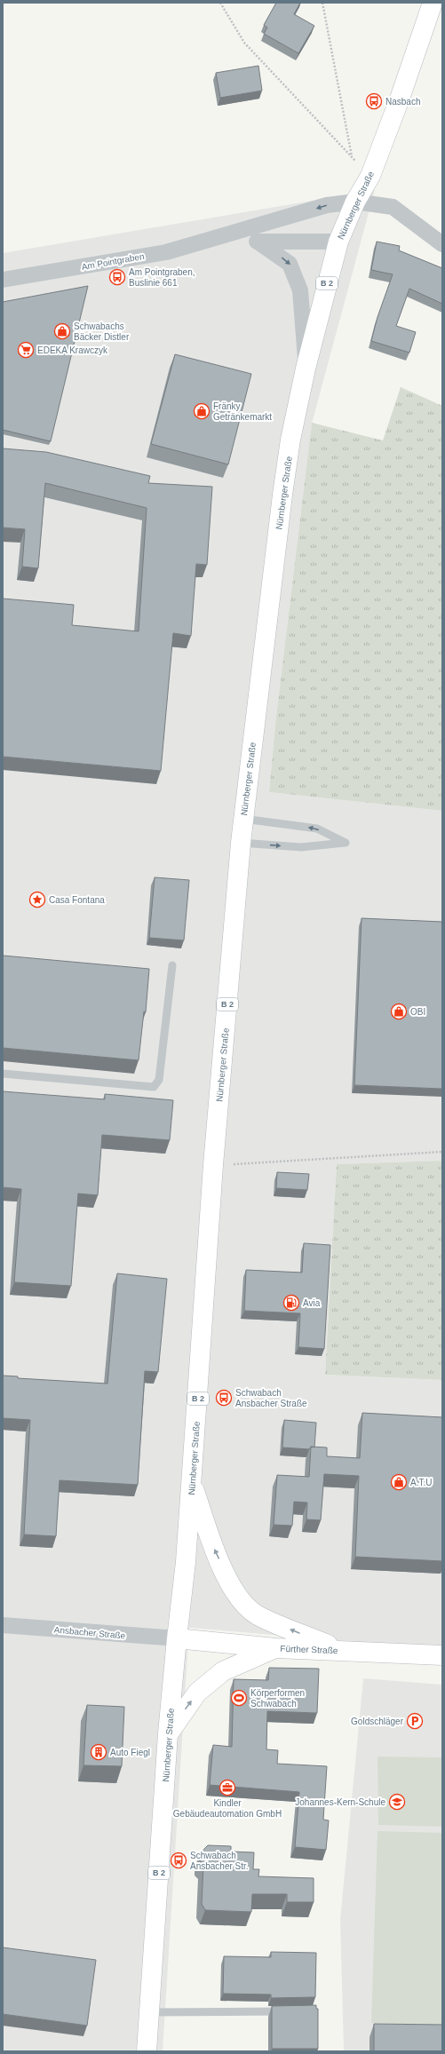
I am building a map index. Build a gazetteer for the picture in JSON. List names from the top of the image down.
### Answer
{
  "streets": {
    "main road": ["Nürnberger Straße", "B 2", "Fürther Straße"],
    "street": ["Am Pointgraben", "Ansbacher Straße"]
  },
  "crossings": [
    ["Nürnberger Straße", "Am Pointgraben"],
    ["Nürnberger Straße", "Ansbacher Straße"],
    ["Nürnberger Straße", "Fürther Straße"],
    ["Ansbacher Straße", "Fürther Straße"]
  ],
  "places": {
    "bus stop": [
      "Nasbach",
      "Am Pointgraben, Buslinie 661",
      "Schwabach Ansbacher Straße",
      "Schwabach Ansbacher Str."
    ],
    "shop": [
      "Schwabachs Bäcker Distler",
      "Fränky Getränkemarkt",
      "OBI",
      "A.T.U"
    ],
    "supermarket": ["EDEKA Krawczyk"],
    "place": ["Casa Fontana"],
    "fuel station": ["Avia"],
    "sports": ["Körperformen Schwabach"],
    "parking": ["Goldschläger"],
    "building": ["Auto Fiegl"],
    "office": ["Kindler Gebäudeautomation GmbH"],
    "school or university": ["Johannes-Kern-Schule"]
  }
}
